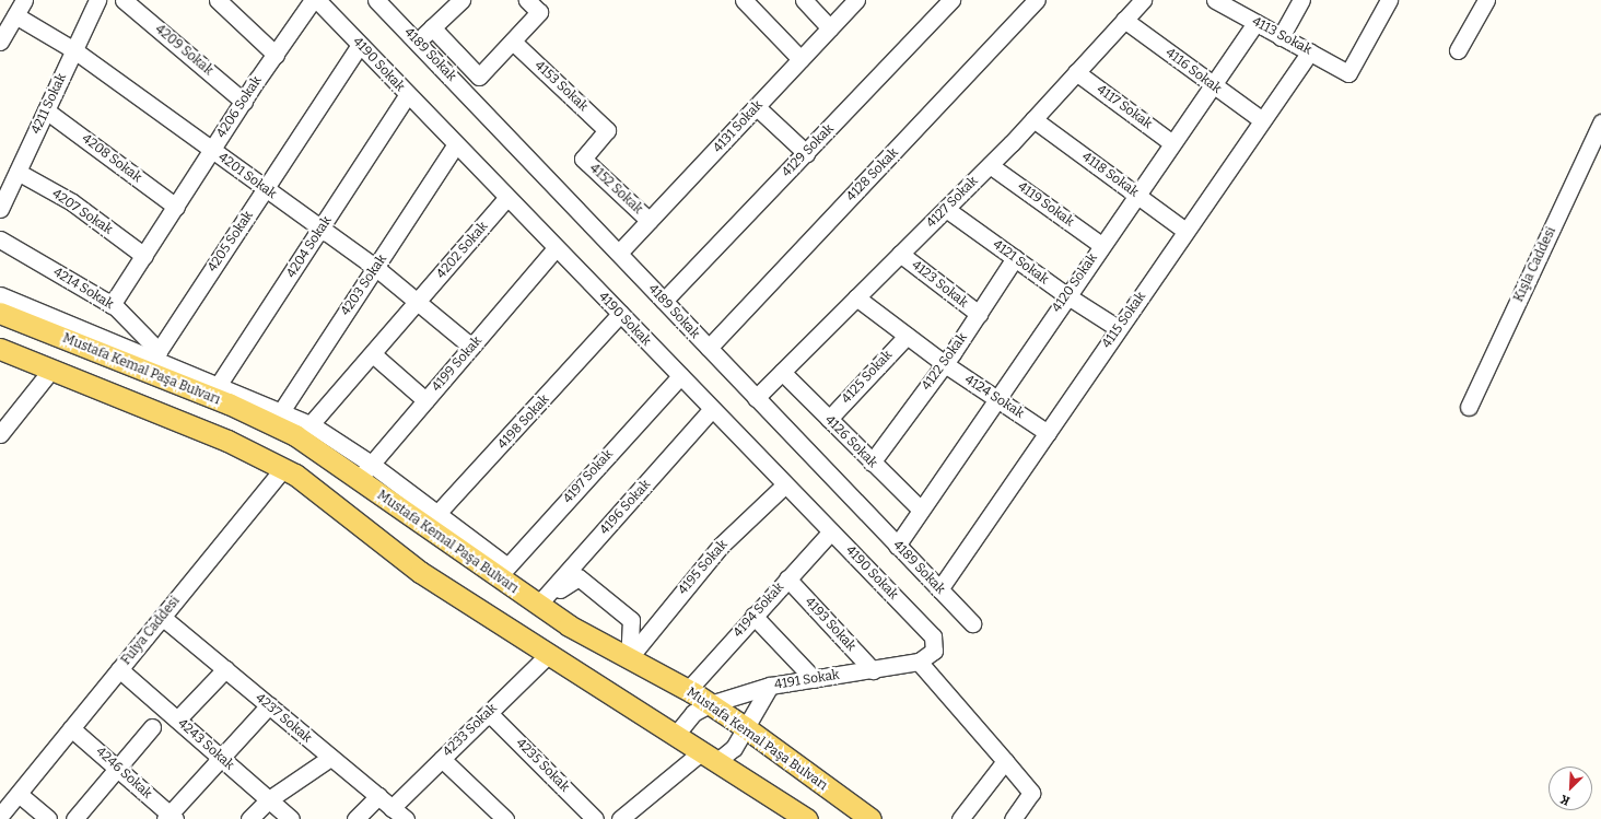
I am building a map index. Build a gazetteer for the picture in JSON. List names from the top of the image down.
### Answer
{
  "streets": {
    "main road": ["Mustafa Kemal Paşa Bulvarı"],
    "street": [
      "4113 Sokak",
      "4209 Sokak",
      "4189 Sokak",
      "4190 Sokak",
      "4116 Sokak",
      "4153 Sokak",
      "4211 Sokak",
      "4206 Sokak",
      "4117 Sokak",
      "4131 Sokak",
      "4129 Sokak",
      "4208 Sokak",
      "4128 Sokak",
      "4118 Sokak",
      "4201 Sokak",
      "4152 Sokak",
      "4127 Sokak",
      "4119 Sokak",
      "4207 Sokak",
      "4205 Sokak",
      "4204 Sokak",
      "4202 Sokak",
      "4121 Sokak",
      "Kışla Caddesi",
      "4120 Sokak",
      "4123 Sokak",
      "4203 Sokak",
      "4214 Sokak",
      "4115 Sokak",
      "4122 Sokak",
      "4199 Sokak",
      "4125 Sokak",
      "4124 Sokak",
      "4198 Sokak",
      "4126 Sokak",
      "4197 Sokak",
      "4196 Sokak",
      "4195 Sokak",
      "4194 Sokak",
      "4193 Sokak",
      "Fulya Caddesi",
      "4191 Sokak",
      "4237 Sokak",
      "4233 Sokak",
      "4243 Sokak",
      "4235 Sokak",
      "4246 Sokak"
    ]
  },
  "crossings": [
    ["4113 Sokak", "4120 Sokak"],
    ["4113 Sokak", "4115 Sokak"],
    ["4209 Sokak", "4206 Sokak"],
    ["4189 Sokak", "4131 Sokak"],
    ["4189 Sokak", "4129 Sokak"],
    ["4189 Sokak", "4128 Sokak"],
    ["4189 Sokak", "4127 Sokak"],
    ["4189 Sokak", "4120 Sokak"],
    ["4189 Sokak", "4115 Sokak"],
    ["4190 Sokak", "4205 Sokak"],
    ["4190 Sokak", "4204 Sokak"],
    ["4190 Sokak", "4202 Sokak"],
    ["4190 Sokak", "4203 Sokak"],
    ["4190 Sokak", "4199 Sokak"],
    ["4190 Sokak", "4198 Sokak"],
    ["4190 Sokak", "4197 Sokak"],
    ["4190 Sokak", "4196 Sokak"],
    ["4190 Sokak", "4195 Sokak"],
    ["4190 Sokak", "4194 Sokak"],
    ["4190 Sokak", "4191 Sokak"],
    ["4116 Sokak", "4127 Sokak"],
    ["4116 Sokak", "4120 Sokak"],
    ["4116 Sokak", "4115 Sokak"],
    ["4153 Sokak", "4152 Sokak"],
    ["4211 Sokak", "4208 Sokak"],
    ["4211 Sokak", "4201 Sokak"],
    ["4211 Sokak", "4207 Sokak"],
    ["4206 Sokak", "4208 Sokak"],
    ["4206 Sokak", "4201 Sokak"],
    ["4206 Sokak", "4207 Sokak"],
    ["4206 Sokak", "4214 Sokak"],
    ["4117 Sokak", "4127 Sokak"],
    ["4117 Sokak", "4120 Sokak"],
    ["4131 Sokak", "4152 Sokak"],
    ["4118 Sokak", "4127 Sokak"],
    ["4118 Sokak", "4120 Sokak"],
    ["4118 Sokak", "4115 Sokak"],
    ["4201 Sokak", "4205 Sokak"],
    ["4201 Sokak", "4204 Sokak"],
    ["4201 Sokak", "4202 Sokak"],
    ["4201 Sokak", "4203 Sokak"],
    ["4201 Sokak", "4199 Sokak"],
    ["4127 Sokak", "4119 Sokak"],
    ["4127 Sokak", "4121 Sokak"],
    ["4127 Sokak", "4123 Sokak"],
    ["4127 Sokak", "4124 Sokak"],
    ["4127 Sokak", "4126 Sokak"],
    ["4119 Sokak", "4120 Sokak"],
    ["4205 Sokak", "4214 Sokak"],
    ["4205 Sokak", "Mustafa Kemal Paşa Bulvarı"],
    ["4204 Sokak", "Mustafa Kemal Paşa Bulvarı"],
    ["4121 Sokak", "4120 Sokak"],
    ["4121 Sokak", "4115 Sokak"],
    ["4121 Sokak", "4122 Sokak"],
    ["4120 Sokak", "4124 Sokak"],
    ["4120 Sokak", "4126 Sokak"],
    ["4123 Sokak", "4122 Sokak"],
    ["4203 Sokak", "Mustafa Kemal Paşa Bulvarı"],
    ["4214 Sokak", "Mustafa Kemal Paşa Bulvarı"],
    ["4115 Sokak", "4124 Sokak"],
    ["4122 Sokak", "4124 Sokak"],
    ["4122 Sokak", "4126 Sokak"],
    ["4199 Sokak", "Mustafa Kemal Paşa Bulvarı"],
    ["Mustafa Kemal Paşa Bulvarı", "4198 Sokak"],
    ["Mustafa Kemal Paşa Bulvarı", "4197 Sokak"],
    ["Mustafa Kemal Paşa Bulvarı", "4196 Sokak"],
    ["Mustafa Kemal Paşa Bulvarı", "4195 Sokak"],
    ["Mustafa Kemal Paşa Bulvarı", "4194 Sokak"],
    ["Mustafa Kemal Paşa Bulvarı", "4191 Sokak"],
    ["4125 Sokak", "4124 Sokak"],
    ["4125 Sokak", "4126 Sokak"],
    ["4194 Sokak", "4193 Sokak"],
    ["4193 Sokak", "4191 Sokak"],
    ["Fulya Caddesi", "4237 Sokak"],
    ["Fulya Caddesi", "4243 Sokak"],
    ["Fulya Caddesi", "4246 Sokak"],
    ["4237 Sokak", "4233 Sokak"],
    ["4233 Sokak", "4235 Sokak"]
  ],
  "north": "bottom left"
}
